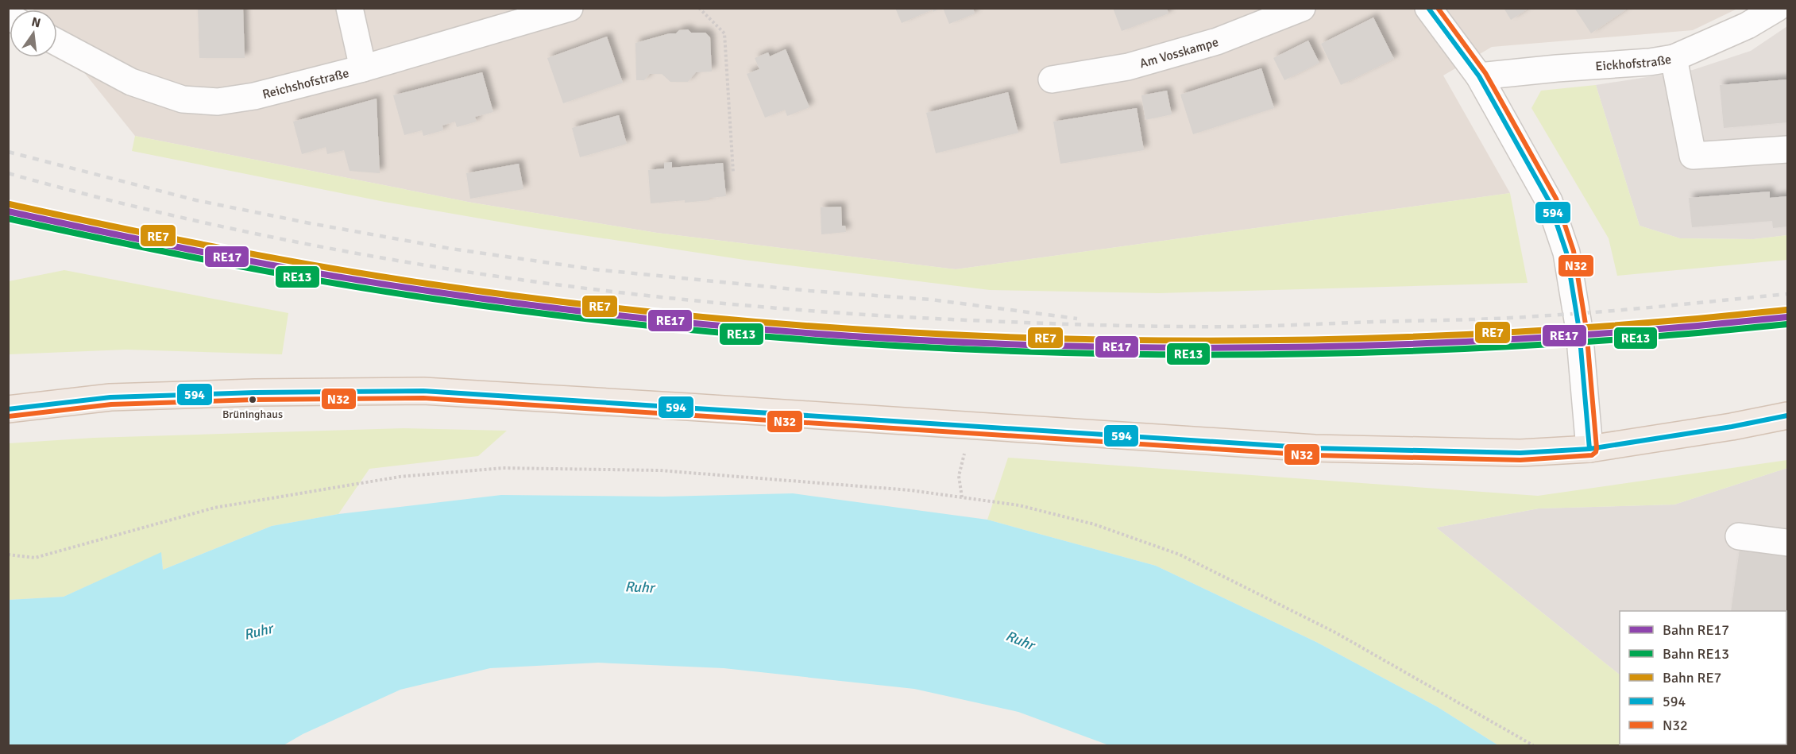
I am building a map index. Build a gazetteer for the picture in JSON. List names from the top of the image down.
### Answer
{
  "streets": {
    "street": ["Am Vosskampe", "Eickhofstraße", "Reichshofstraße"]
  },
  "water": ["Ruhr"],
  "places": ["Brüninghaus"],
  "lines": [
    "transit line 594",
    "transit line N32",
    "rail line RE7",
    "rail line RE17",
    "rail line RE13"
  ],
  "legend": [
    "Bahn RE17",
    "Bahn RE13",
    "Bahn RE7",
    "594",
    "N32"
  ],
  "north": "top"
}
